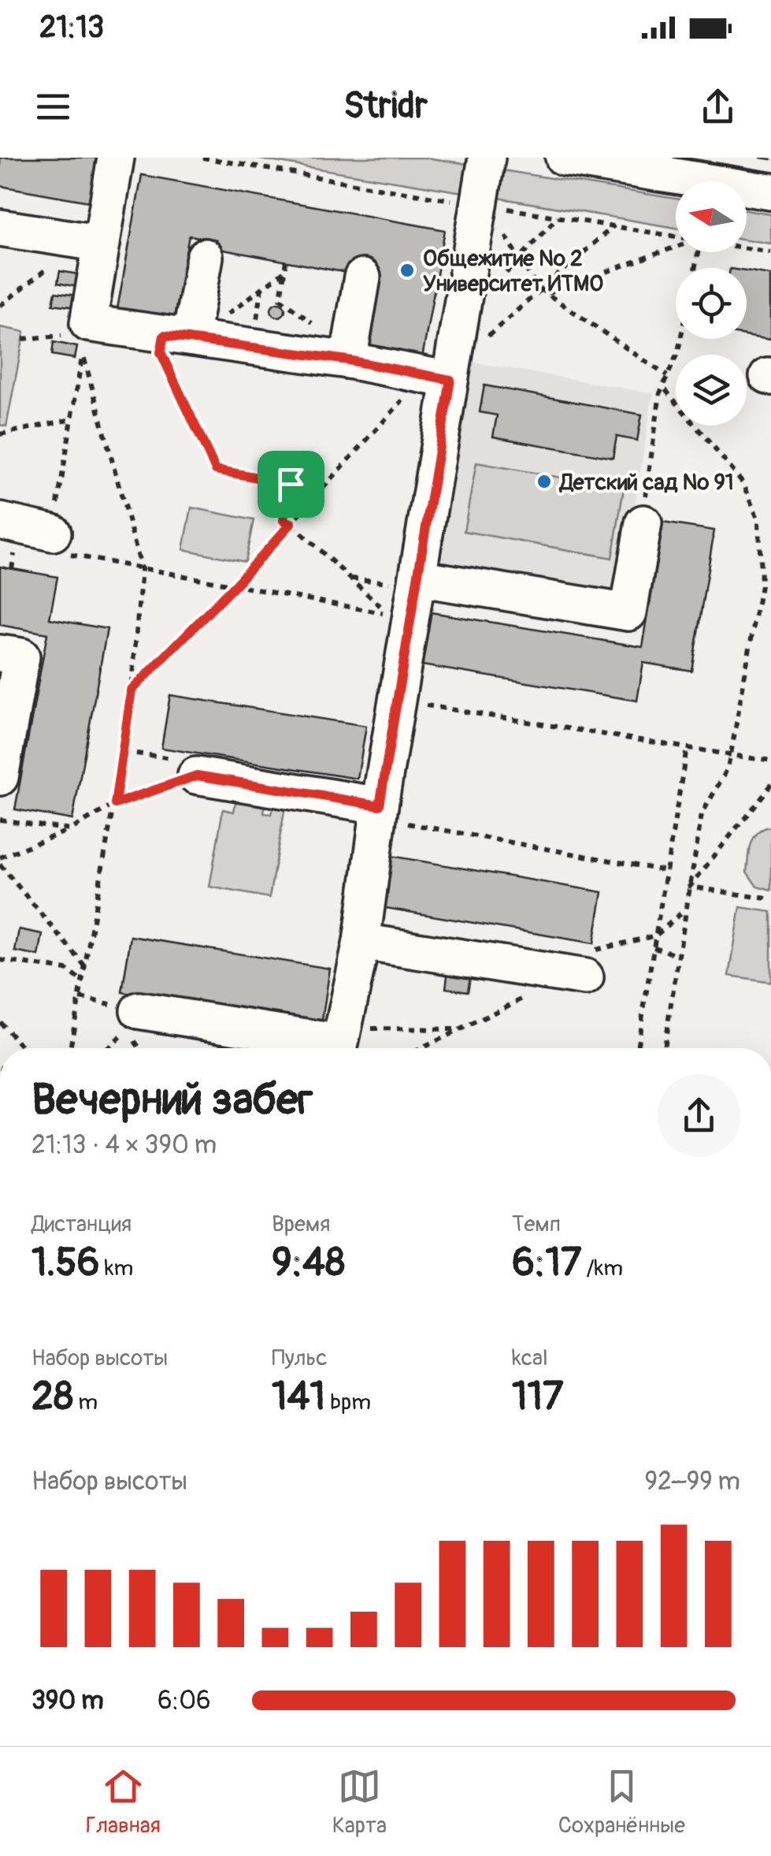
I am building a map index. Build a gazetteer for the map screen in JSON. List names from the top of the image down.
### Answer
{
  "places": ["Общежитие № 2 Университет ИТМО", "Детский сад № 91"],
  "north": "left",
  "page": {
    "status": "21:13",
    "header": "Stridr",
    "heading": ["Вечерний забег", "21:13 · 4 × 390 m"],
    "stats": [
      ["Дистанция", "1.56 km"],
      ["Время", "9:48"],
      ["Темп", "6:17 /km"],
      ["Набор высоты", "28 m"],
      ["Пульс", "141 bpm"],
      ["kcal", "117"]
    ],
    "chart": ["Набор высоты", "92–99 m"],
    "list": [
      {
        "name": "390 m",
        "note": "6:06"
      }
    ],
    "tabs": ["Главная", "Карта", "Сохранённые"]
  }
}
